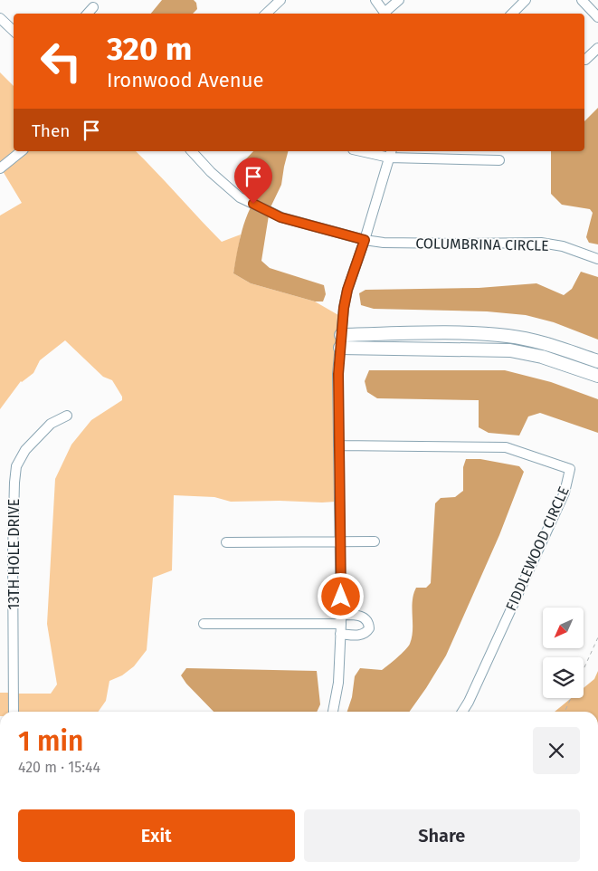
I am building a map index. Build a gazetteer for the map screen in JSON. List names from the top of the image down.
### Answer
{
  "streets": {
    "street": ["COLUMBRINA CIRCLE", "FIDDLEWOOD CIRCLE", "13TH HOLE DRIVE"]
  },
  "north": "bottom left",
  "page": {
    "turn": ["320 m", "Ironwood Avenue"],
    "then": "Then",
    "heading": ["1 min", "420 m · 15:44"],
    "buttons": ["Exit", "Share"]
  }
}
